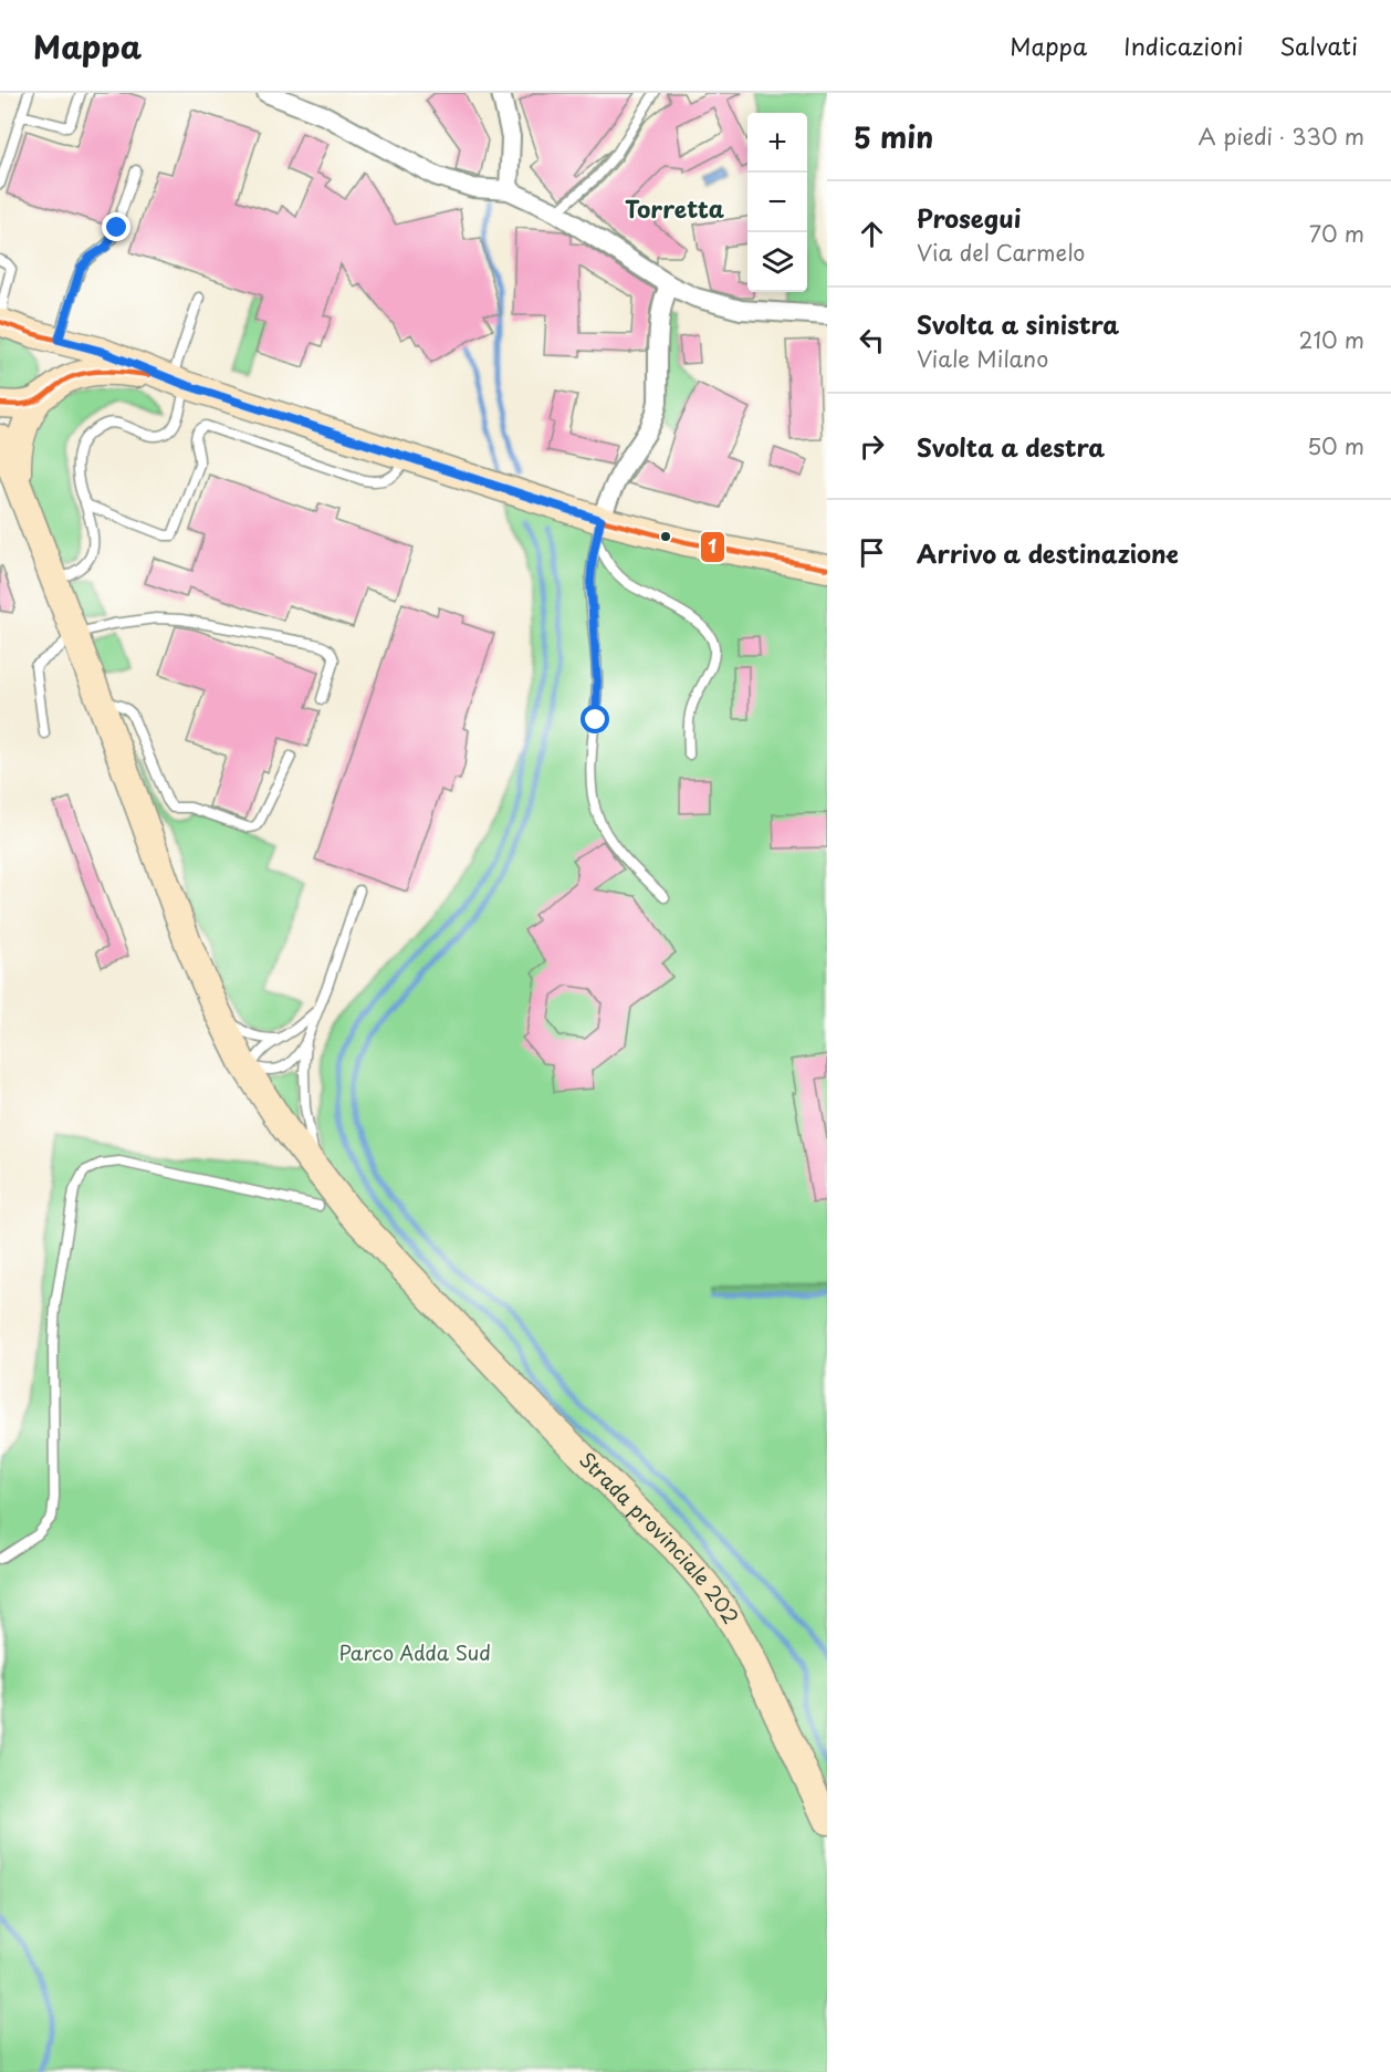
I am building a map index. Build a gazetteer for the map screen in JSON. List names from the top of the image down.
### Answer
{
  "streets": {
    "street": ["Strada provinciale 202"]
  },
  "districts": ["Torretta"],
  "parks": ["Parco Adda Sud"],
  "lines": ["transit line 1"],
  "page": {
    "header": "Mappa",
    "nav": ["Mappa", "Indicazioni", "Salvati"],
    "heading": ["5 min", "A piedi · 330 m"],
    "map_buttons": ["+", "−"],
    "list": [
      ["Prosegui", "Via del Carmelo", "70 m"],
      ["Svolta a sinistra", "Viale Milano", "210 m"],
      ["Svolta a destra", "50 m"],
      "Arrivo a destinazione"
    ]
  }
}
